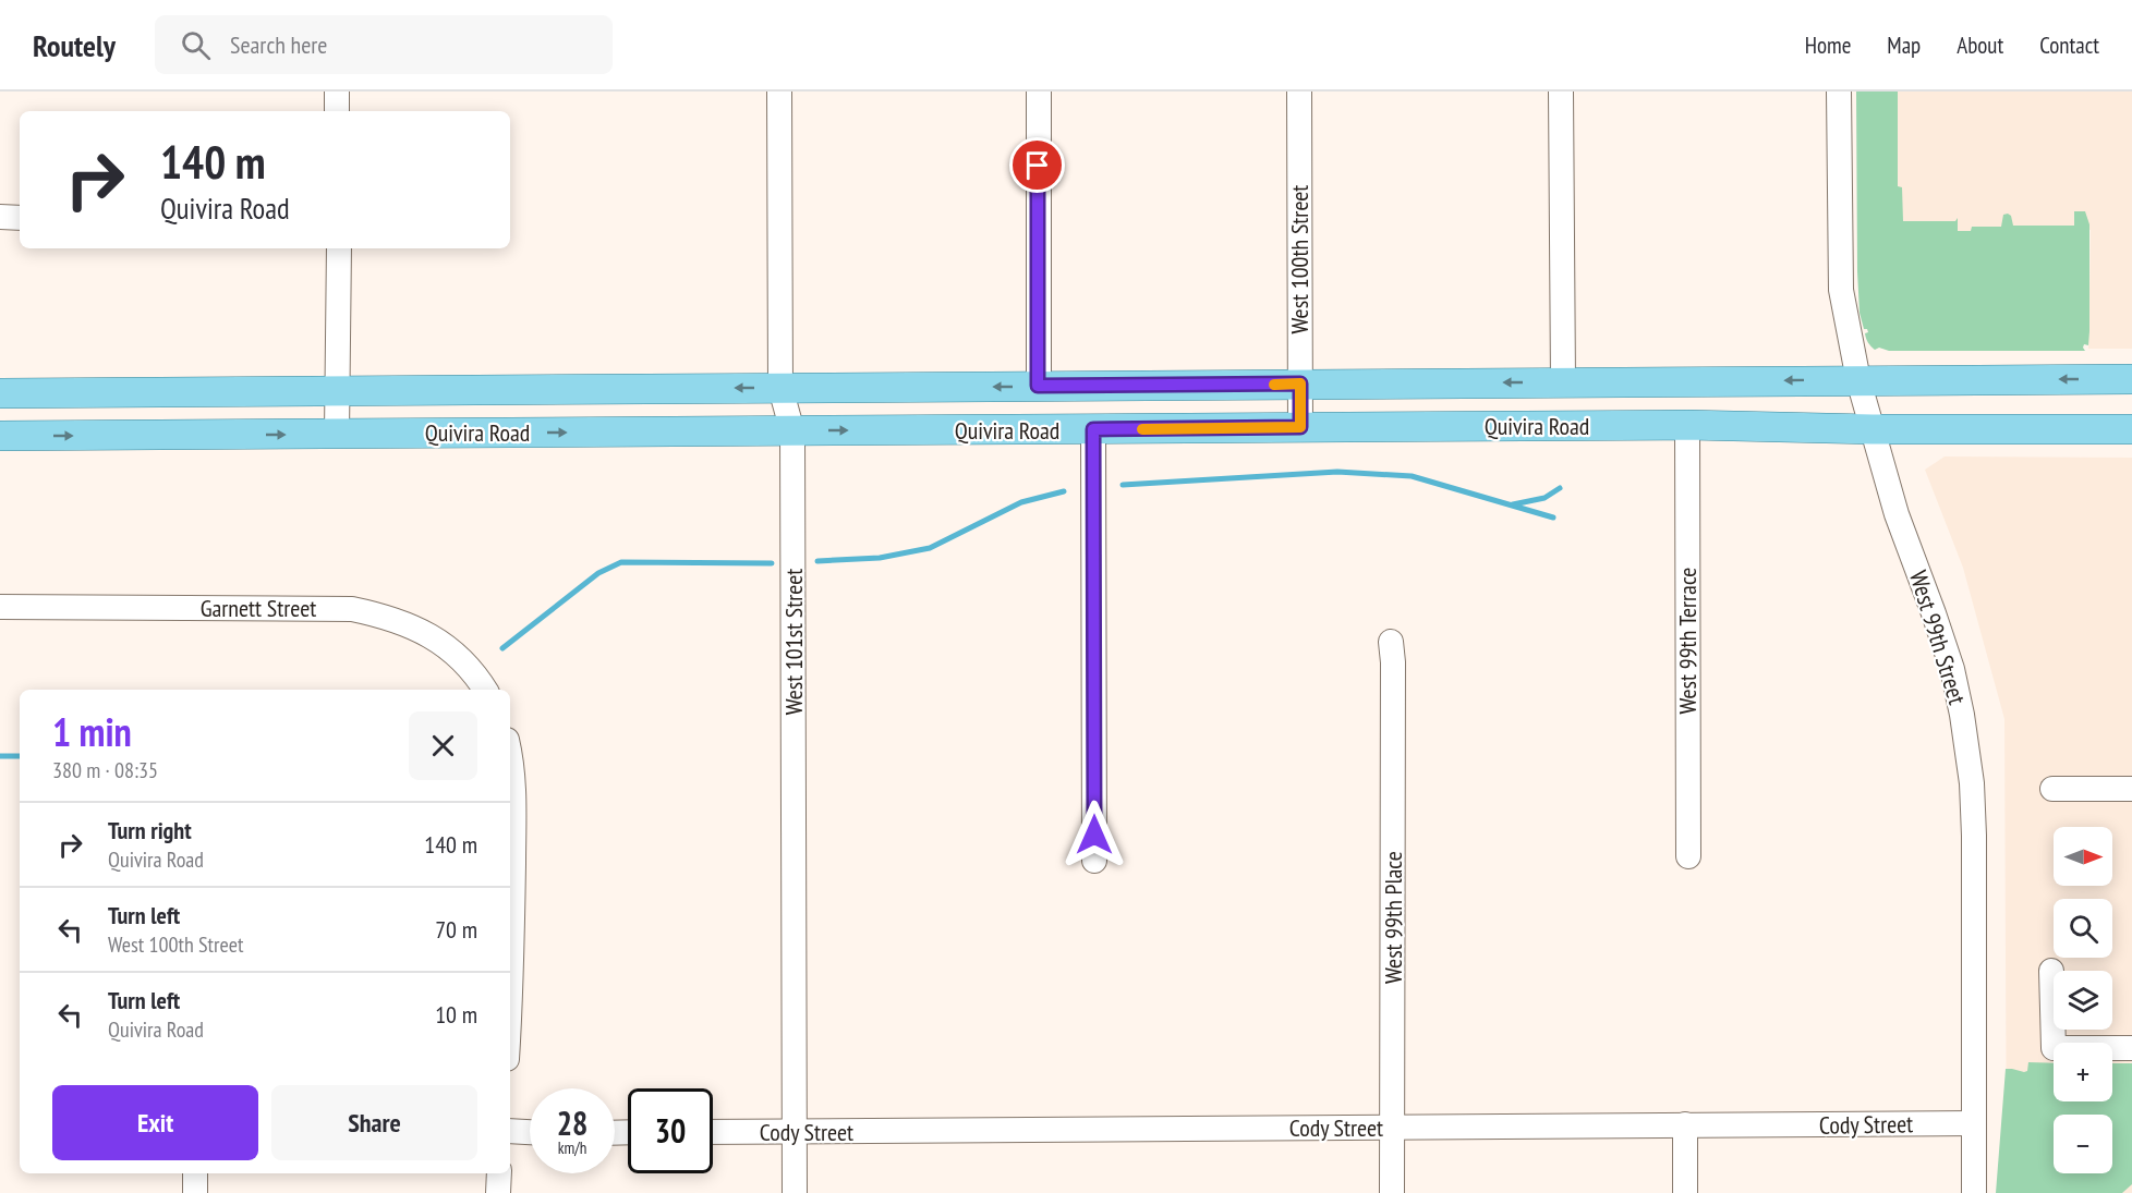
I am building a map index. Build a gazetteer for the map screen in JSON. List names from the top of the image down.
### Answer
{
  "streets": {
    "main road": ["Quivira Road"],
    "street": [
      "West 100th Street",
      "Garnett Street",
      "West 99th Street",
      "West 99th Terrace",
      "West 101st Street",
      "West 99th Place",
      "Cody Street"
    ]
  },
  "crossings": [
    ["West 100th Street", "Quivira Road"],
    ["Quivira Road", "West 99th Street"],
    ["Quivira Road", "West 99th Terrace"],
    ["Quivira Road", "West 101st Street"],
    ["West 99th Street", "Cody Street"],
    ["West 101st Street", "Cody Street"],
    ["West 99th Place", "Cody Street"]
  ],
  "north": "right",
  "page": {
    "header": "Routely",
    "search": "Search here",
    "nav": [
      "Home",
      "Map",
      "About",
      "Contact"
    ],
    "turn": ["140 m", "Quivira Road"],
    "heading": ["1 min", "380 m · 08:35"],
    "list": [
      {
        "name": "Turn right",
        "note": "Quivira Road",
        "value": "140 m"
      },
      {
        "name": "Turn left",
        "note": "West 100th Street",
        "value": "70 m"
      },
      {
        "name": "Turn left",
        "note": "Quivira Road",
        "value": "10 m"
      }
    ],
    "map_buttons": ["+", "−"],
    "buttons": ["Exit", "Share"],
    "speed": "28 km/h",
    "limit": "30"
  }
}
